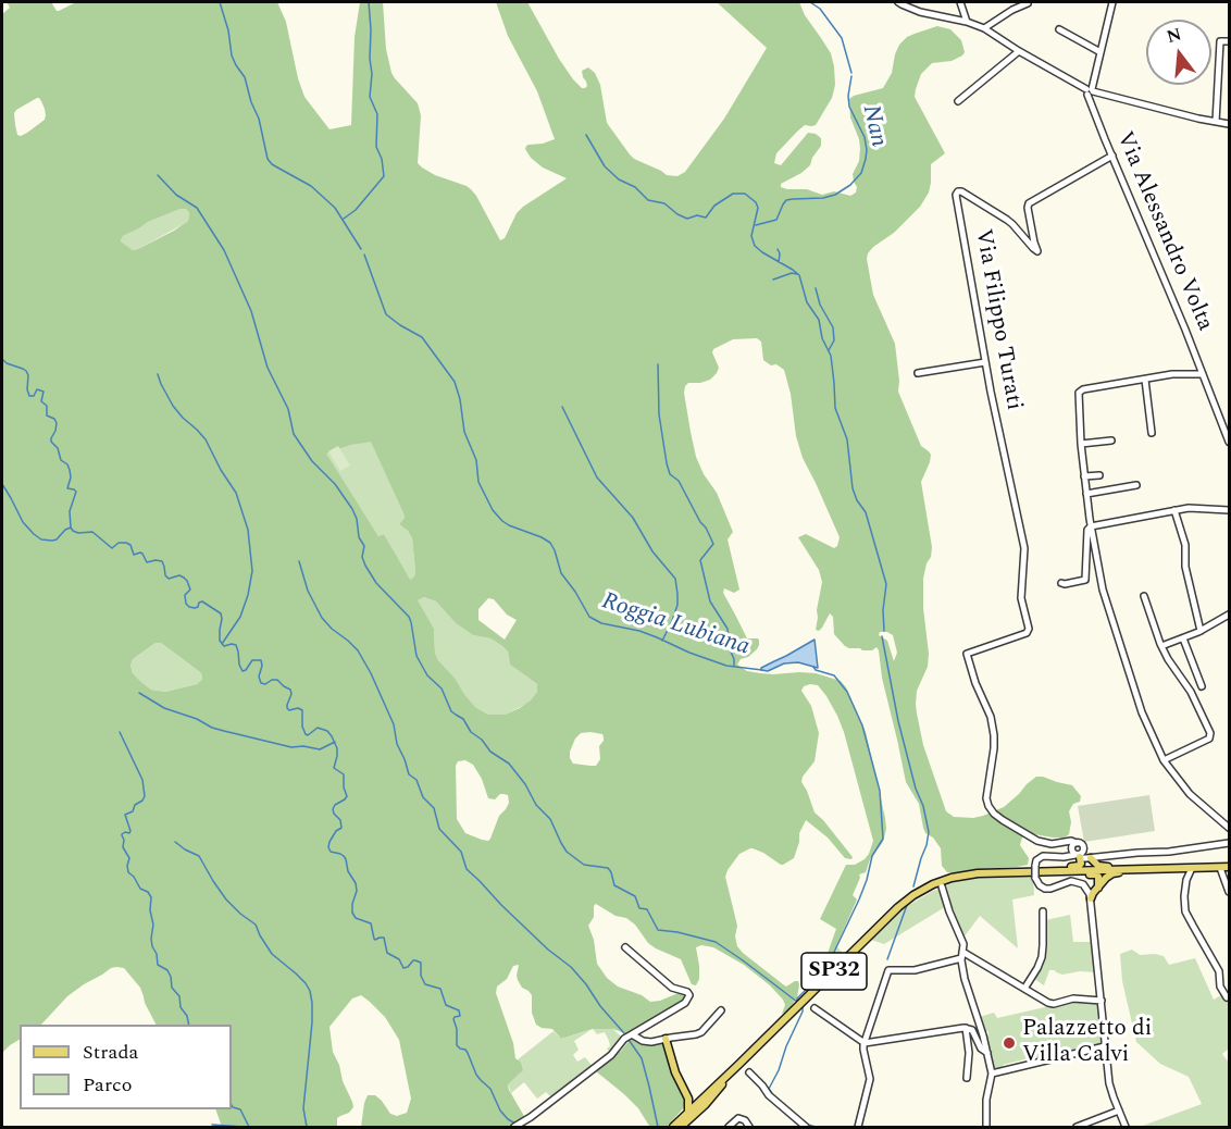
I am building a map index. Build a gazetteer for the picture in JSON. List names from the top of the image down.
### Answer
{
  "streets": {
    "main road": ["SP32"],
    "street": ["Via Alessandro Volta", "Via Filippo Turati"]
  },
  "crossings": [
    ["Via Alessandro Volta", "Via Filippo Turati"]
  ],
  "water": ["Nan", "Roggia Lubiana"],
  "places": ["Palazzetto di Villa Calvi"],
  "legend": ["Strada", "Parco"],
  "north": "top"
}
